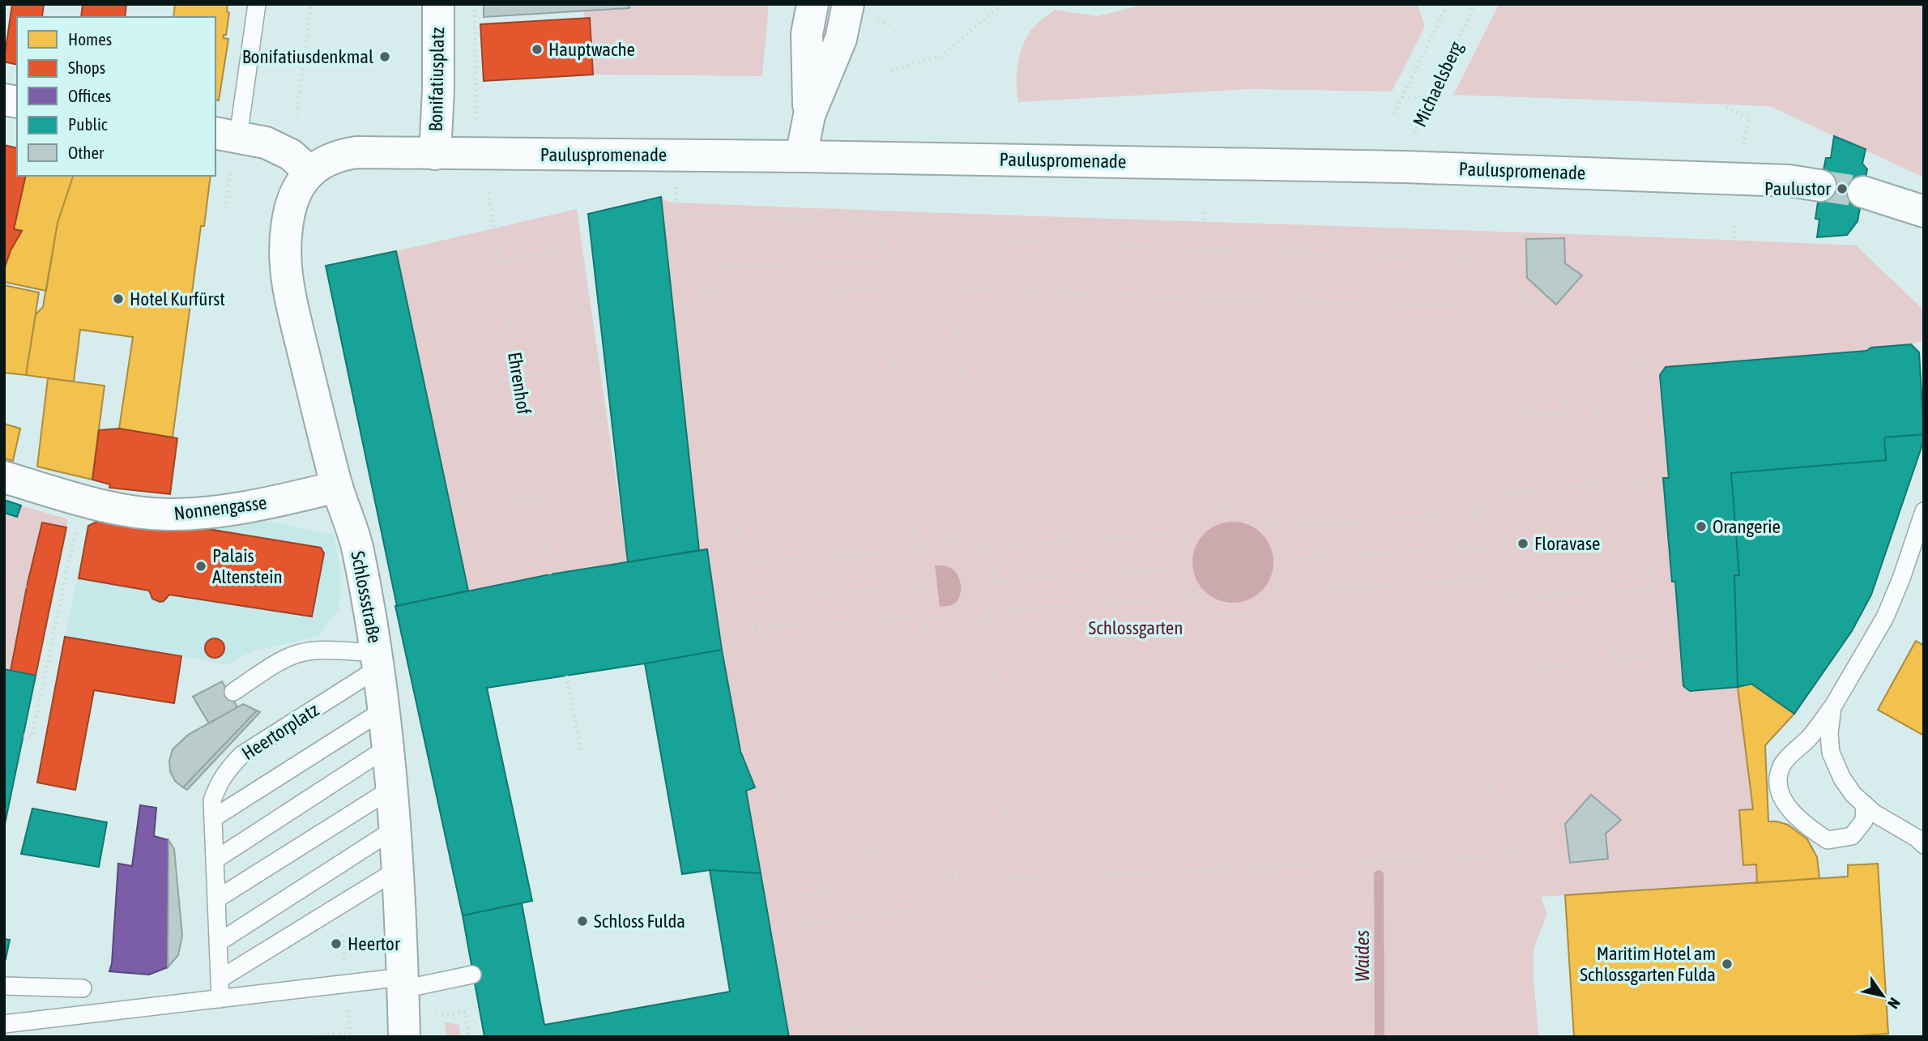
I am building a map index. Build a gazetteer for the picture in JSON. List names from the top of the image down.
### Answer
{
  "streets": {
    "street": [
      "Bonifatiusplatz",
      "Pauluspromenade",
      "Nonnengasse",
      "Schlossstraße"
    ],
    "lane": ["Heertorplatz"],
    "path": ["Michaelsberg", "Ehrenhof"]
  },
  "crossings": [
    ["Bonifatiusplatz", "Pauluspromenade"],
    ["Michaelsberg", "Pauluspromenade"],
    ["Pauluspromenade", "Schlossstraße"],
    ["Nonnengasse", "Schlossstraße"],
    ["Schlossstraße", "Heertorplatz"]
  ],
  "water": ["Waides"],
  "parks": ["Schlossgarten"],
  "places": [
    "Hauptwache",
    "Bonifatiusdenkmal",
    "Paulustor",
    "Hotel Kurfürst",
    "Orangerie",
    "Floravase",
    "Palais Altenstein",
    "Schloss Fulda",
    "Heertor",
    "Maritim Hotel am Schlossgarten Fulda"
  ],
  "legend": [
    "Homes",
    "Shops",
    "Offices",
    "Public",
    "Other"
  ],
  "north": "bottom right"
}
